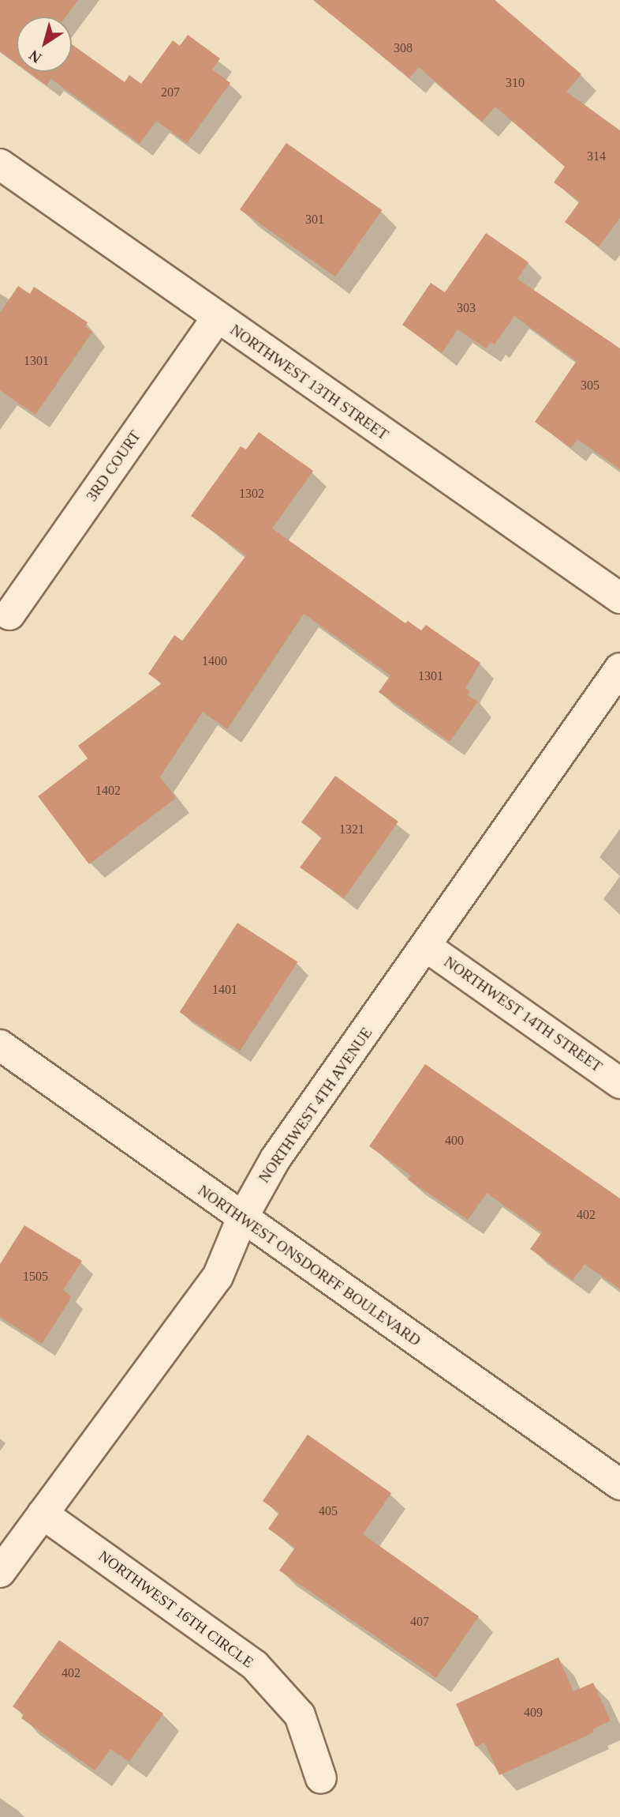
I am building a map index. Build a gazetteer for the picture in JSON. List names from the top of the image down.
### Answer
{
  "streets": {
    "street": [
      "NORTHWEST 13TH STREET",
      "3RD COURT",
      "NORTHWEST 14TH STREET",
      "NORTHWEST 4TH AVENUE",
      "NORTHWEST ONSDORFF BOULEVARD",
      "NORTHWEST 16TH CIRCLE"
    ]
  },
  "crossings": [
    ["NORTHWEST 13TH STREET", "3RD COURT"],
    ["NORTHWEST 14TH STREET", "NORTHWEST 4TH AVENUE"],
    ["NORTHWEST 4TH AVENUE", "NORTHWEST ONSDORFF BOULEVARD"],
    ["NORTHWEST 4TH AVENUE", "NORTHWEST 16TH CIRCLE"]
  ],
  "house_numbers": [
    "308",
    "310",
    "207",
    "314",
    "301",
    "303",
    "1301",
    "305",
    "1302",
    "1400",
    "1301",
    "1402",
    "1321",
    "1401",
    "400",
    "402",
    "1505",
    "405",
    "407",
    "402",
    "409"
  ],
  "north": "bottom left"
}
